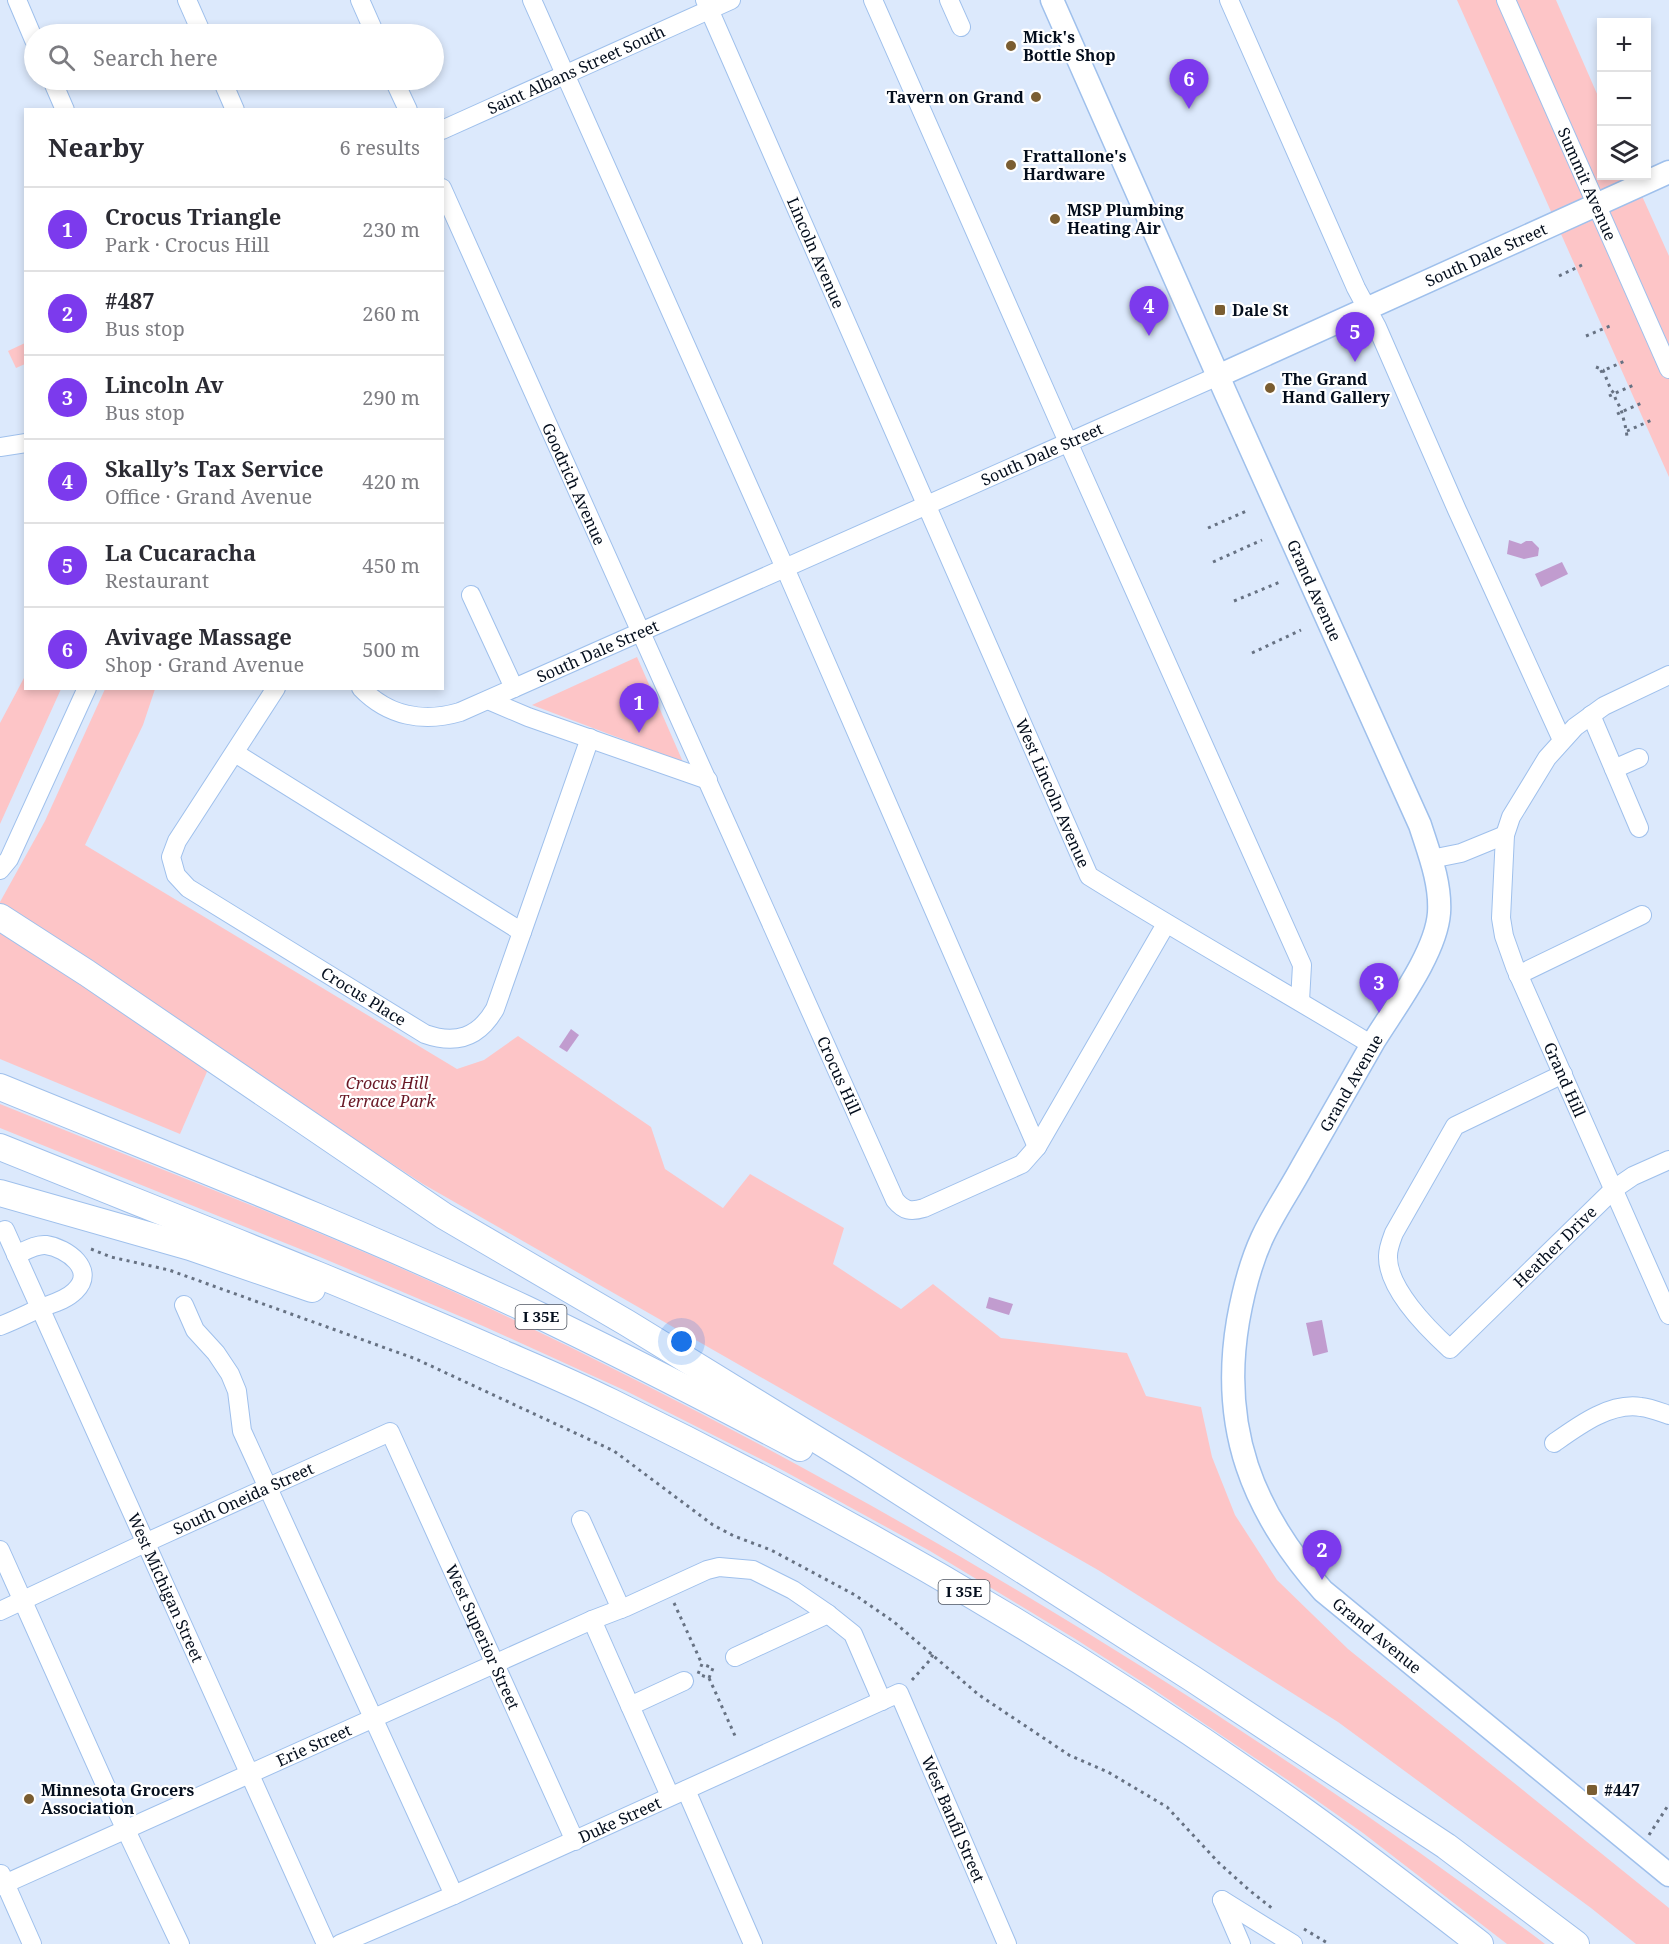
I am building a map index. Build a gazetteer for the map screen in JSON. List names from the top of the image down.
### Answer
{
  "streets": {
    "highway": ["I 35E"],
    "main road": ["South Dale Street", "Grand Avenue"],
    "street": [
      "Saint Albans Street South",
      "Summit Avenue",
      "Lincoln Avenue",
      "Goodrich Avenue",
      "West Lincoln Avenue",
      "Crocus Place",
      "Crocus Hill",
      "Grand Hill",
      "Heather Drive",
      "South Oneida Street",
      "West Michigan Street",
      "West Superior Street",
      "Erie Street",
      "West Banfil Street",
      "Duke Street"
    ]
  },
  "crossings": [
    ["Saint Albans Street South", "Lincoln Avenue"],
    ["Summit Avenue", "South Dale Street"],
    ["Lincoln Avenue", "South Dale Street"],
    ["Lincoln Avenue", "West Lincoln Avenue"],
    ["South Dale Street", "Goodrich Avenue"],
    ["South Dale Street", "Grand Avenue"],
    ["South Dale Street", "West Lincoln Avenue"],
    ["Goodrich Avenue", "Crocus Hill"],
    ["Grand Avenue", "West Lincoln Avenue"],
    ["West Lincoln Avenue", "Crocus Hill"],
    ["Grand Hill", "Heather Drive"],
    ["South Oneida Street", "West Michigan Street"],
    ["South Oneida Street", "West Superior Street"],
    ["West Michigan Street", "Erie Street"],
    ["West Superior Street", "Erie Street"],
    ["West Superior Street", "Duke Street"],
    ["Erie Street", "Duke Street"],
    ["West Banfil Street", "Duke Street"]
  ],
  "parks": ["Crocus Hill Terrace Park"],
  "places": {
    "other": [
      "Mick's Bottle Shop",
      "Tavern on Grand",
      "Frattallone's Hardware",
      "MSP Plumbing Heating Air",
      "The Grand Hand Gallery",
      "Minnesota Grocers Association"
    ],
    "transit": ["Dale St", "#447"]
  },
  "page": {
    "map_buttons": ["+", "−"],
    "search": "Search here",
    "pins": [
      "6",
      "4",
      "5",
      "1",
      "3",
      "2"
    ],
    "heading": ["Nearby", "6 results"],
    "list": [
      {
        "mark": "1",
        "name": "Crocus Triangle",
        "note": "Park · Crocus Hill",
        "value": "230 m"
      },
      {
        "mark": "2",
        "name": "#487",
        "note": "Bus stop",
        "value": "260 m"
      },
      {
        "mark": "3",
        "name": "Lincoln Av",
        "note": "Bus stop",
        "value": "290 m"
      },
      {
        "mark": "4",
        "name": "Skally’s Tax Service",
        "note": "Office · Grand Avenue",
        "value": "420 m"
      },
      {
        "mark": "5",
        "name": "La Cucaracha",
        "note": "Restaurant",
        "value": "450 m"
      },
      {
        "mark": "6",
        "name": "Avivage Massage",
        "note": "Shop · Grand Avenue",
        "value": "500 m"
      }
    ]
  }
}
